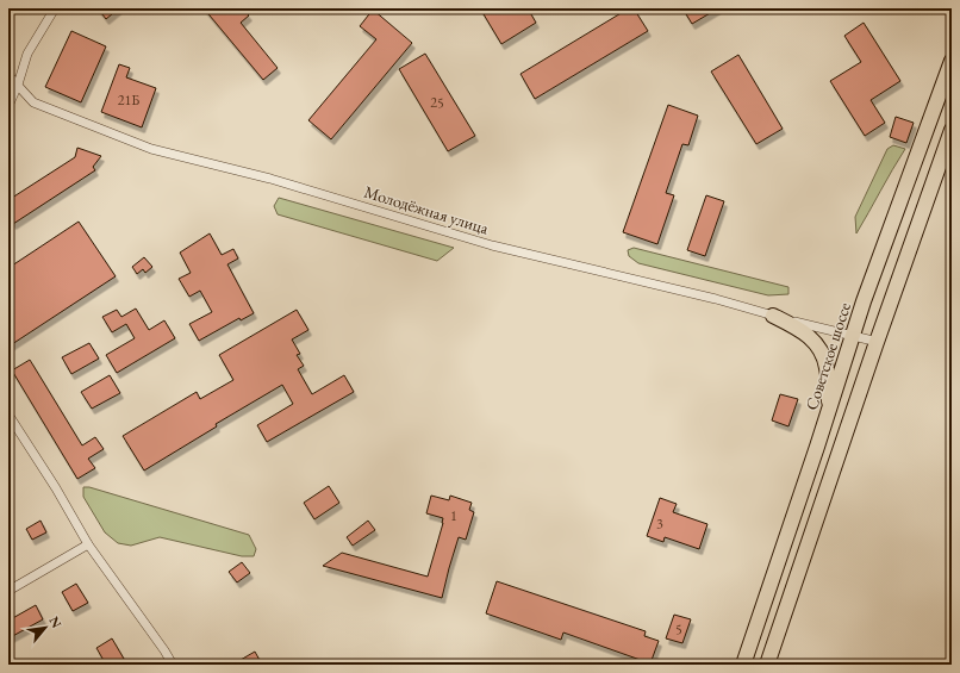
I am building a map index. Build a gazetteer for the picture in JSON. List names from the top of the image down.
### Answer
{
  "streets": {
    "highway": ["Советское шоссе"],
    "street": ["Молодёжная улица"]
  },
  "crossings": [
    ["Молодёжная улица", "Советское шоссе"]
  ],
  "house_numbers": [
    "21Б",
    "25",
    "1",
    "3",
    "5"
  ],
  "north": "top right"
}
